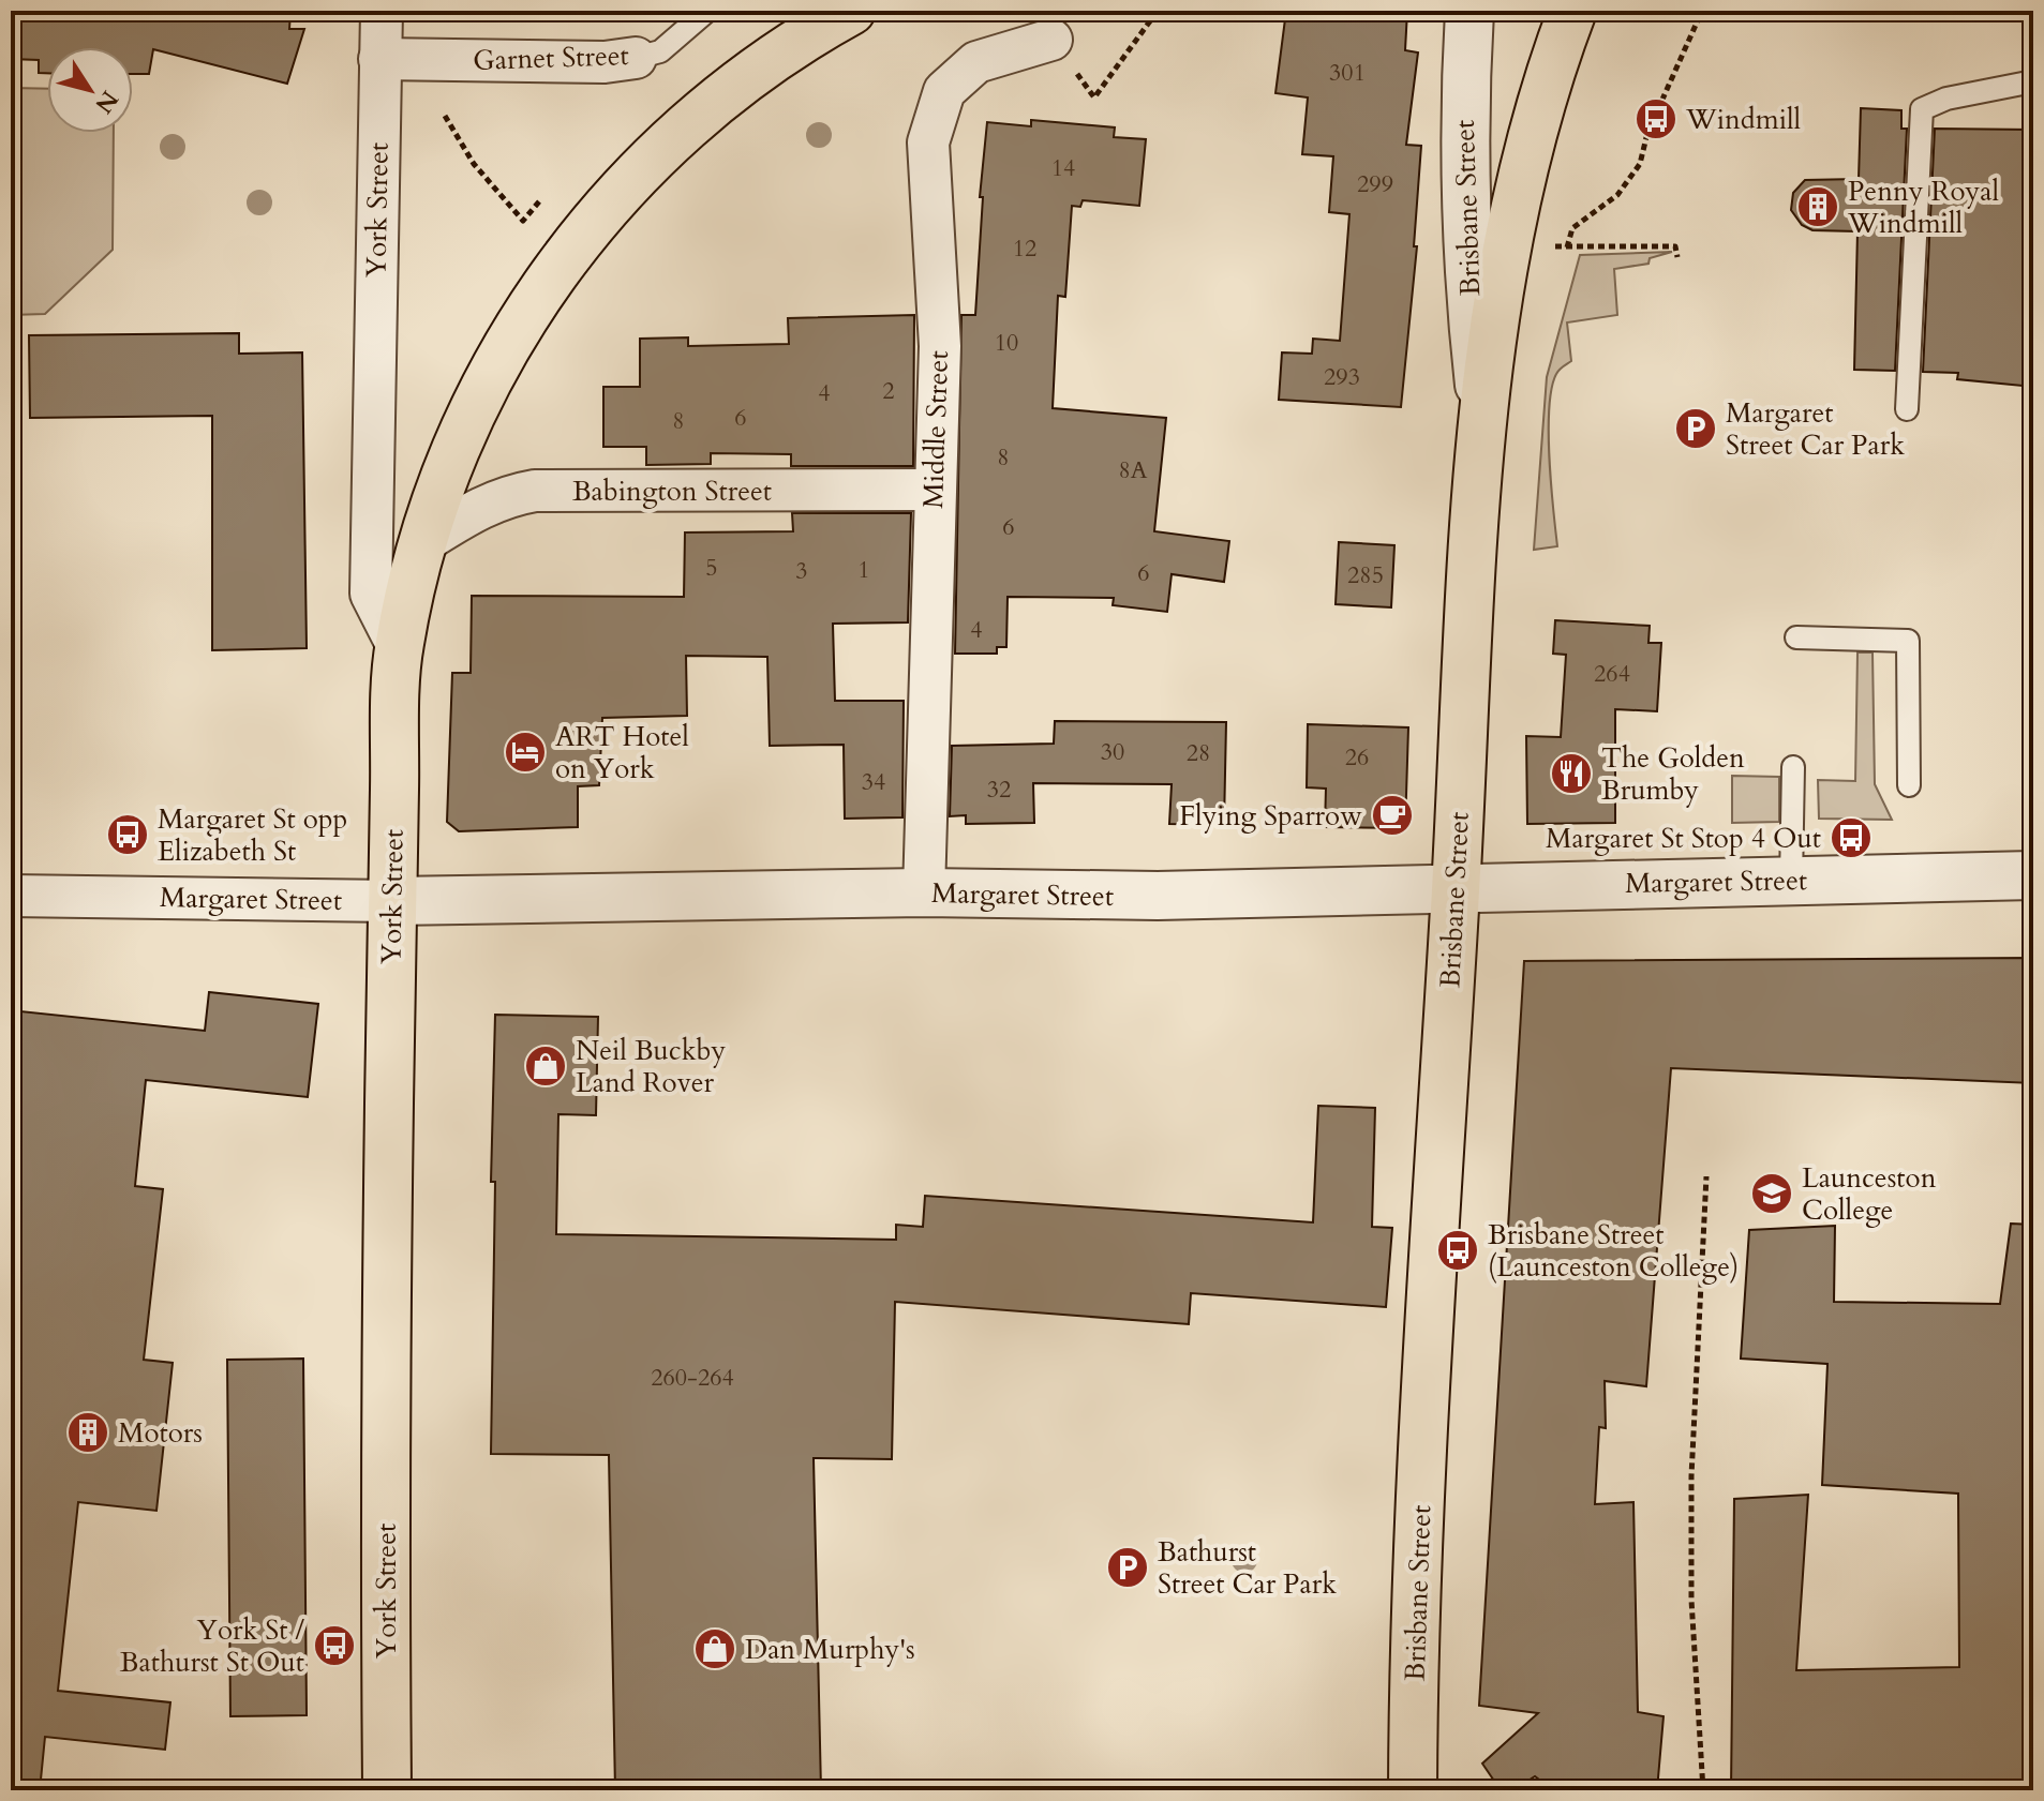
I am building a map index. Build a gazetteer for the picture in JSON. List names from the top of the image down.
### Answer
{
  "streets": {
    "highway": ["Brisbane Street", "York Street"],
    "street": [
      "Garnet Street",
      "Middle Street",
      "Babington Street",
      "Margaret Street"
    ]
  },
  "crossings": [
    ["Garnet Street", "York Street"],
    ["Brisbane Street", "Margaret Street"],
    ["York Street", "Margaret Street"],
    ["Middle Street", "Babington Street"],
    ["Middle Street", "Margaret Street"]
  ],
  "places": {
    "bus stop": [
      "Windmill",
      "Margaret St opp Elizabeth St",
      "Margaret St Stop 4 Out",
      "Brisbane Street (Launceston College)",
      "York St / Bathurst St Out"
    ],
    "building": ["Penny Royal Windmill", "Motors"],
    "parking": ["Margaret Street Car Park", "Bathurst Street Car Park"],
    "hotel": ["ART Hotel on York"],
    "restaurant": ["The Golden Brumby"],
    "cafe": ["Flying Sparrow"],
    "shop": ["Neil Buckby Land Rover", "Dan Murphy's"],
    "school or university": ["Launceston College"]
  },
  "house_numbers": [
    "301",
    "14",
    "299",
    "12",
    "10",
    "293",
    "2",
    "4",
    "6",
    "8",
    "8",
    "8A",
    "6",
    "5",
    "1",
    "3",
    "6",
    "285",
    "4",
    "264",
    "30",
    "28",
    "26",
    "34",
    "32",
    "260-264"
  ],
  "north": "bottom right"
}
